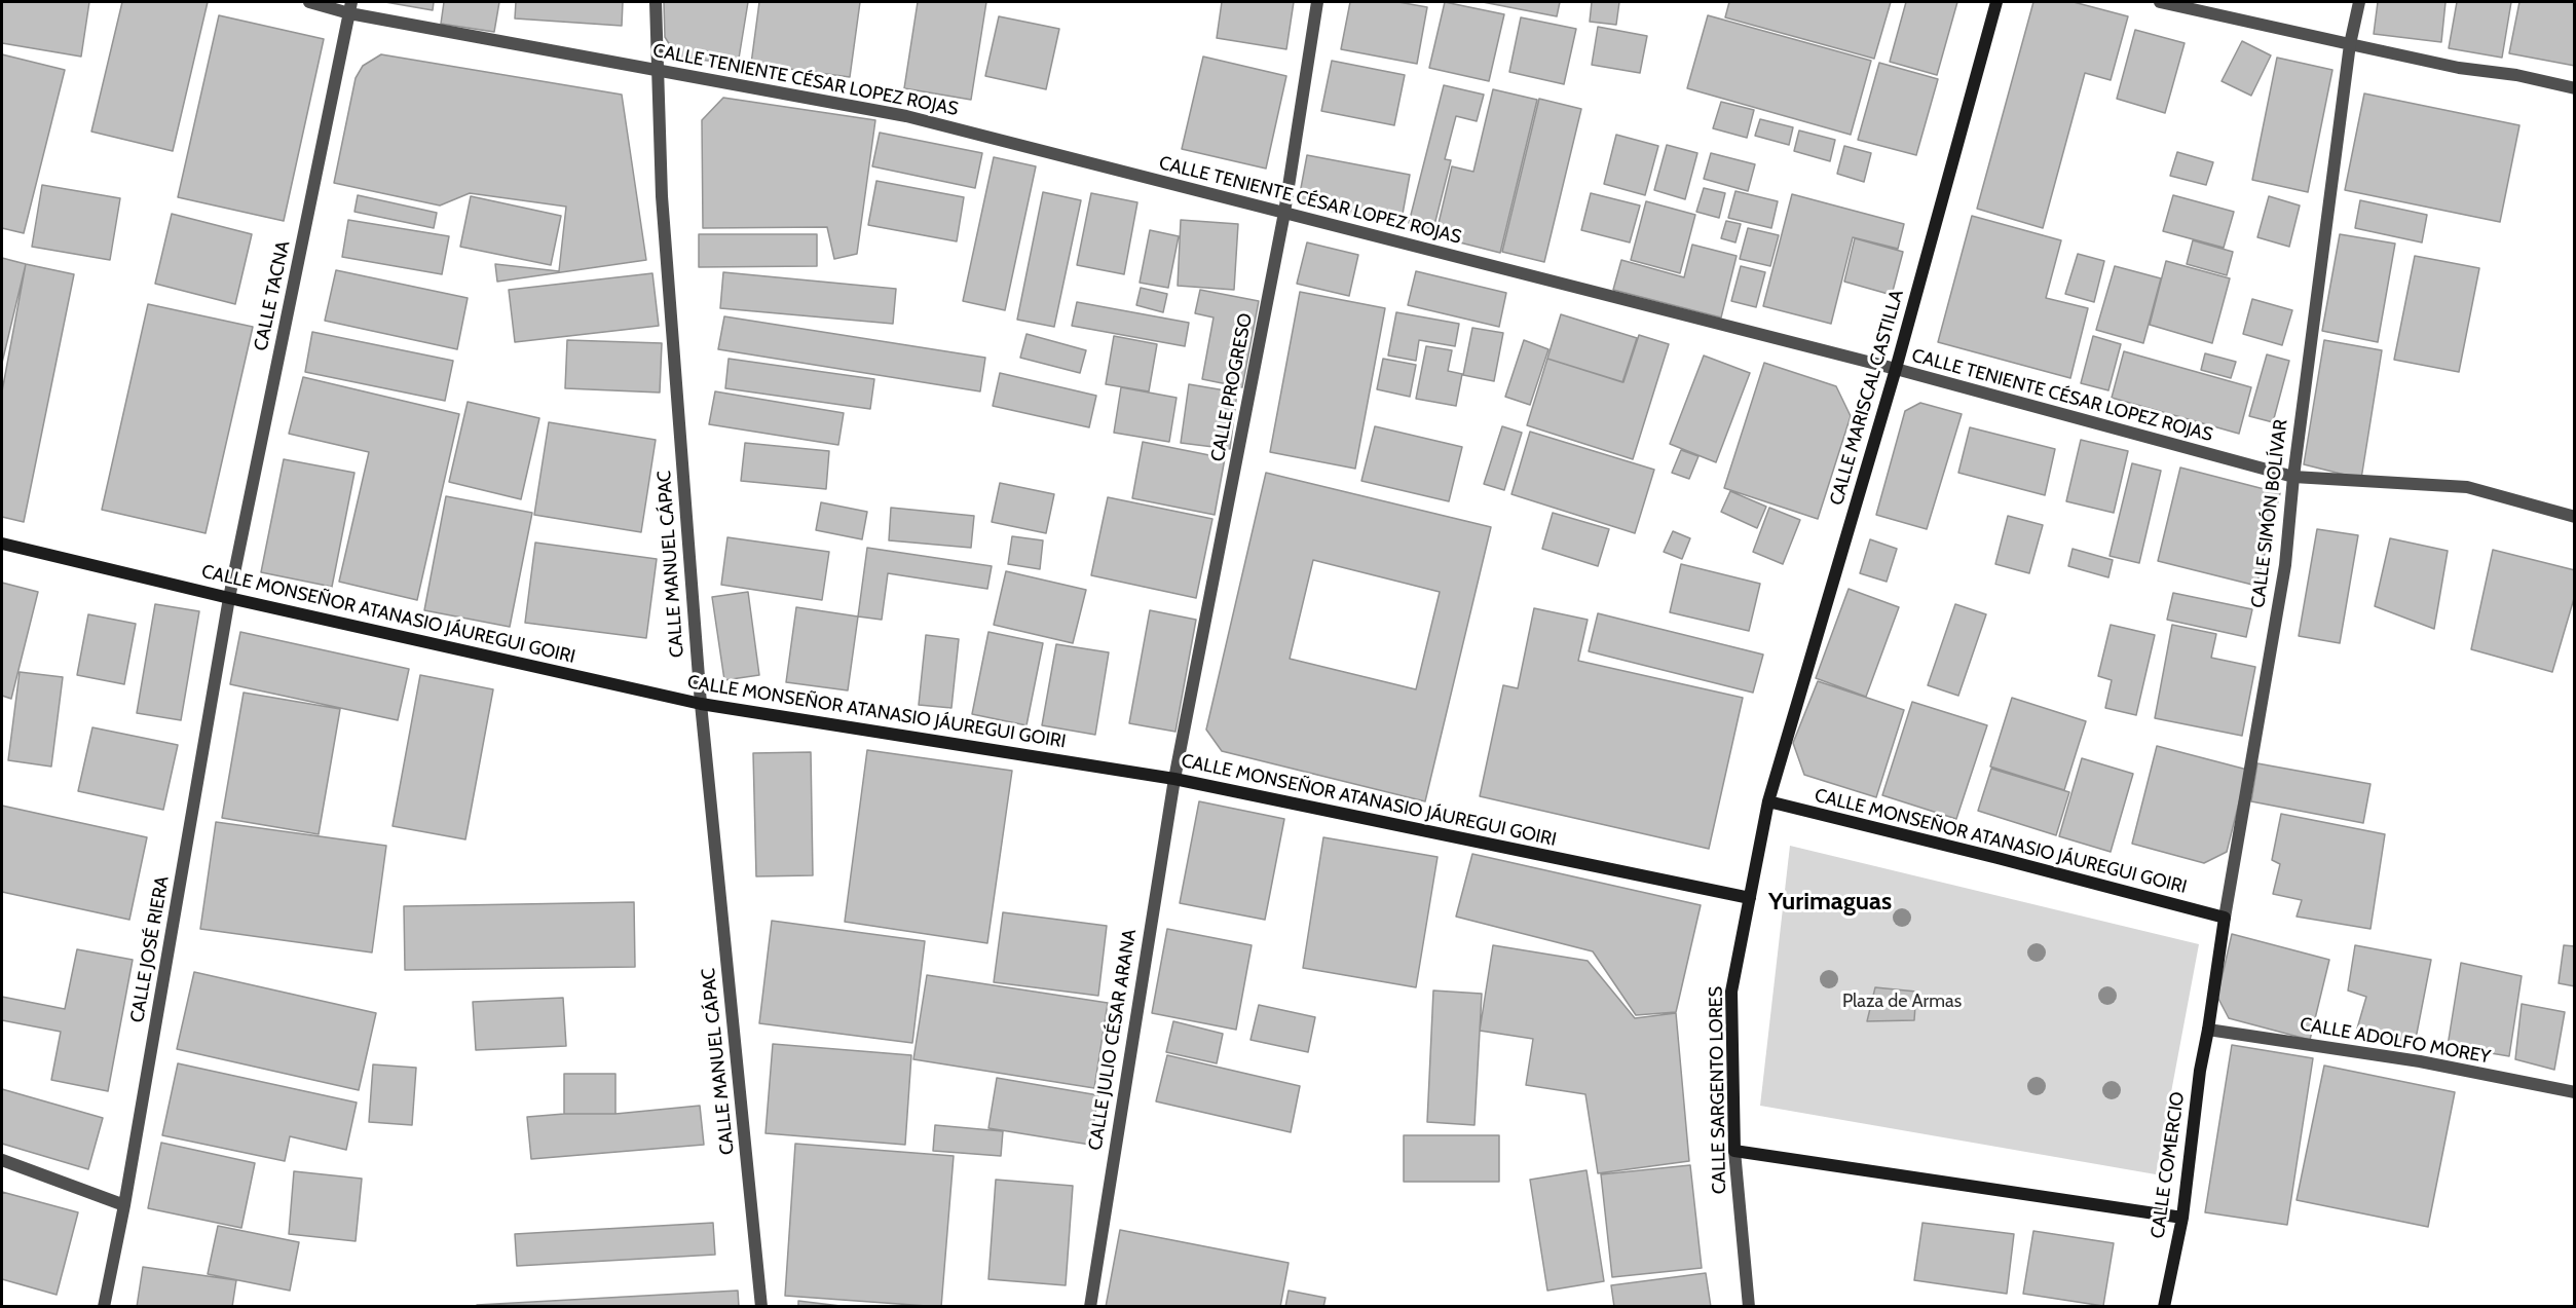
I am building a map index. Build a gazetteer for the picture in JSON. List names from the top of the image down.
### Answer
{
  "streets": {
    "street": [
      "CALLE TENIENTE CÉSAR LOPEZ ROJAS",
      "CALLE TACNA",
      "CALLE PROGRESO",
      "CALLE MARISCAL CASTILLA",
      "CALLE SIMÓN BOLÍVAR",
      "CALLE MANUEL CÁPAC",
      "CALLE MONSEÑOR ATANASIO JÁUREGUI GOIRI",
      "CALLE JOSÉ RIERA",
      "CALLE JULIO CÉSAR ARANA",
      "CALLE ADOLFO MOREY",
      "CALLE SARGENTO LORES",
      "CALLE COMERCIO"
    ]
  },
  "crossings": [
    ["CALLE TENIENTE CÉSAR LOPEZ ROJAS", "CALLE TACNA"],
    ["CALLE TENIENTE CÉSAR LOPEZ ROJAS", "CALLE PROGRESO"],
    ["CALLE TENIENTE CÉSAR LOPEZ ROJAS", "CALLE MARISCAL CASTILLA"],
    ["CALLE TENIENTE CÉSAR LOPEZ ROJAS", "CALLE SIMÓN BOLÍVAR"],
    ["CALLE TENIENTE CÉSAR LOPEZ ROJAS", "CALLE MANUEL CÁPAC"],
    ["CALLE TACNA", "CALLE MONSEÑOR ATANASIO JÁUREGUI GOIRI"],
    ["CALLE TACNA", "CALLE JOSÉ RIERA"],
    ["CALLE PROGRESO", "CALLE MONSEÑOR ATANASIO JÁUREGUI GOIRI"],
    ["CALLE PROGRESO", "CALLE JULIO CÉSAR ARANA"],
    ["CALLE MARISCAL CASTILLA", "CALLE MONSEÑOR ATANASIO JÁUREGUI GOIRI"],
    ["CALLE MARISCAL CASTILLA", "CALLE SARGENTO LORES"],
    ["CALLE SIMÓN BOLÍVAR", "CALLE MONSEÑOR ATANASIO JÁUREGUI GOIRI"],
    ["CALLE SIMÓN BOLÍVAR", "CALLE ADOLFO MOREY"],
    ["CALLE SIMÓN BOLÍVAR", "CALLE COMERCIO"],
    ["CALLE MANUEL CÁPAC", "CALLE MONSEÑOR ATANASIO JÁUREGUI GOIRI"],
    ["CALLE MONSEÑOR ATANASIO JÁUREGUI GOIRI", "CALLE JOSÉ RIERA"],
    ["CALLE MONSEÑOR ATANASIO JÁUREGUI GOIRI", "CALLE JULIO CÉSAR ARANA"],
    ["CALLE MONSEÑOR ATANASIO JÁUREGUI GOIRI", "CALLE SARGENTO LORES"],
    ["CALLE ADOLFO MOREY", "CALLE COMERCIO"]
  ],
  "districts": ["Yurimaguas"],
  "parks": ["Plaza de Armas"]
}
